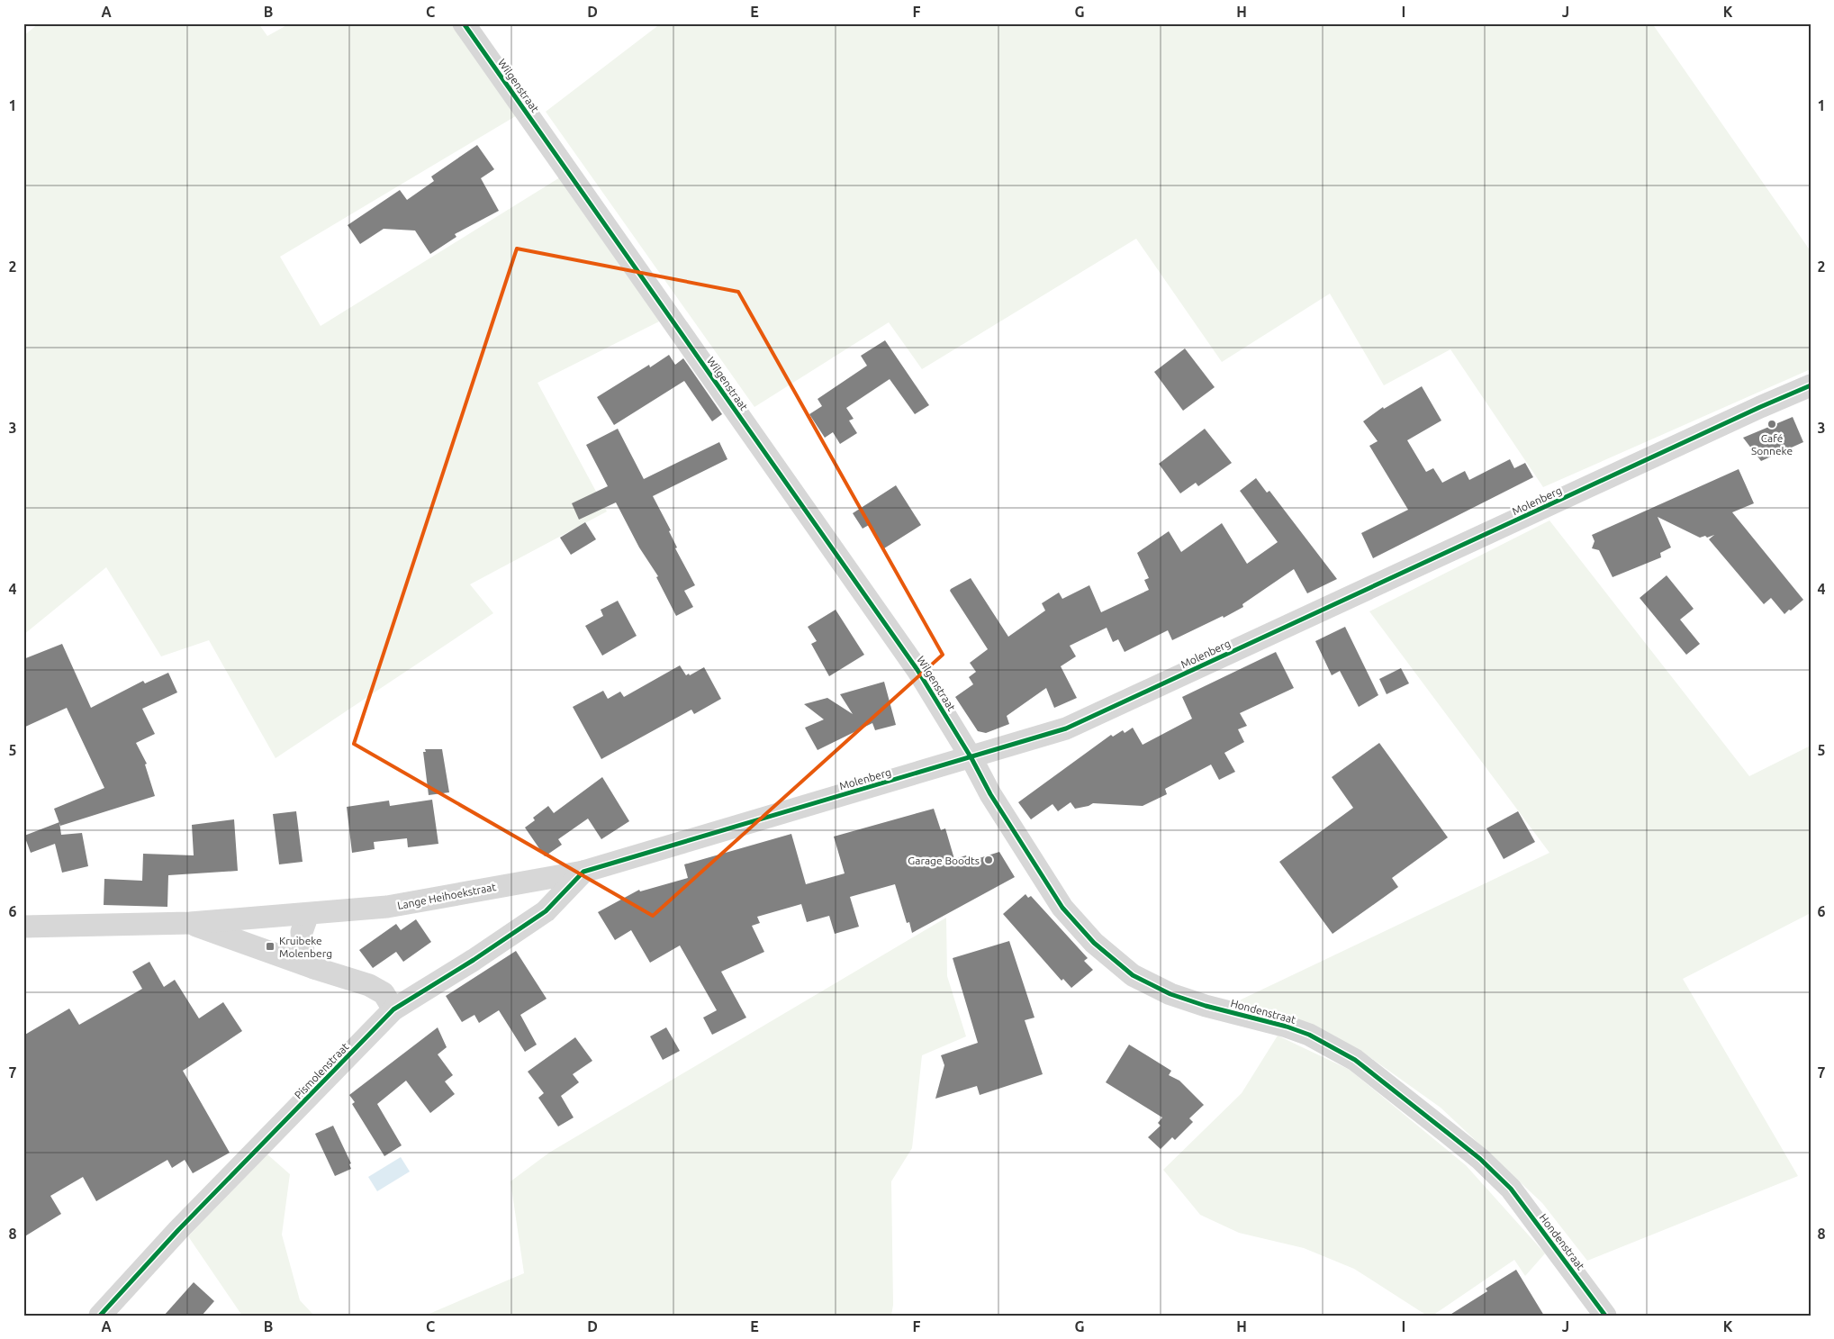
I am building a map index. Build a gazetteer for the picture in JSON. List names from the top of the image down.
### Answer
{
  "streets": {
    "street": [
      "Wilgenstraat",
      "Molenberg",
      "Lange Heihoekstraat",
      "Hondenstraat",
      "Pismolenstraat"
    ]
  },
  "crossings": [
    ["Wilgenstraat", "Molenberg"],
    ["Wilgenstraat", "Hondenstraat"],
    ["Molenberg", "Lange Heihoekstraat"],
    ["Molenberg", "Hondenstraat"],
    ["Molenberg", "Pismolenstraat"],
    ["Lange Heihoekstraat", "Pismolenstraat"]
  ],
  "places": {
    "other": ["Café Sonneke", "Garage Boodts"],
    "transit": ["Kruibeke Molenberg"]
  },
  "grid": {
    "columns": [
      "A",
      "B",
      "C",
      "D",
      "E",
      "F",
      "G",
      "H",
      "I",
      "J",
      "K"
    ],
    "rows": [
      "1",
      "2",
      "3",
      "4",
      "5",
      "6",
      "7",
      "8"
    ]
  }
}
